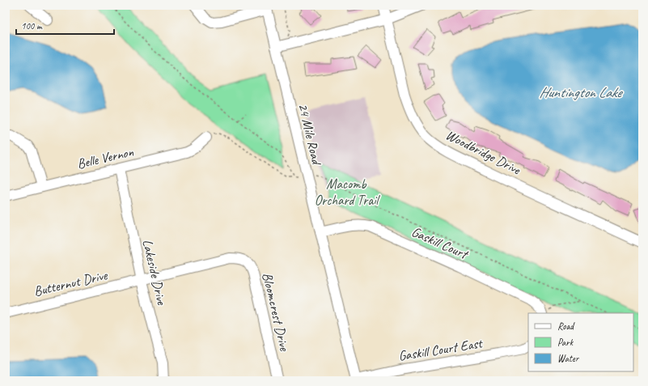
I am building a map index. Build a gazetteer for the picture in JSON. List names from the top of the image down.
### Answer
{
  "streets": {
    "street": [
      "24 Mile Road",
      "Woodbridge Drive",
      "Belle Vernon",
      "Gaskill Court",
      "Lakeside Drive",
      "Butternut Drive",
      "Bloomcrest Drive",
      "Gaskill Court East"
    ]
  },
  "crossings": [
    ["24 Mile Road", "Gaskill Court"],
    ["24 Mile Road", "Gaskill Court East"],
    ["Belle Vernon", "Lakeside Drive"],
    ["Lakeside Drive", "Butternut Drive"],
    ["Lakeside Drive", "Bloomcrest Drive"],
    ["Butternut Drive", "Bloomcrest Drive"]
  ],
  "water": ["Huntington Lake"],
  "parks": ["Macomb Orchard Trail"],
  "legend": ["Road", "Park", "Water"],
  "scale_bar": "100 m"
}
